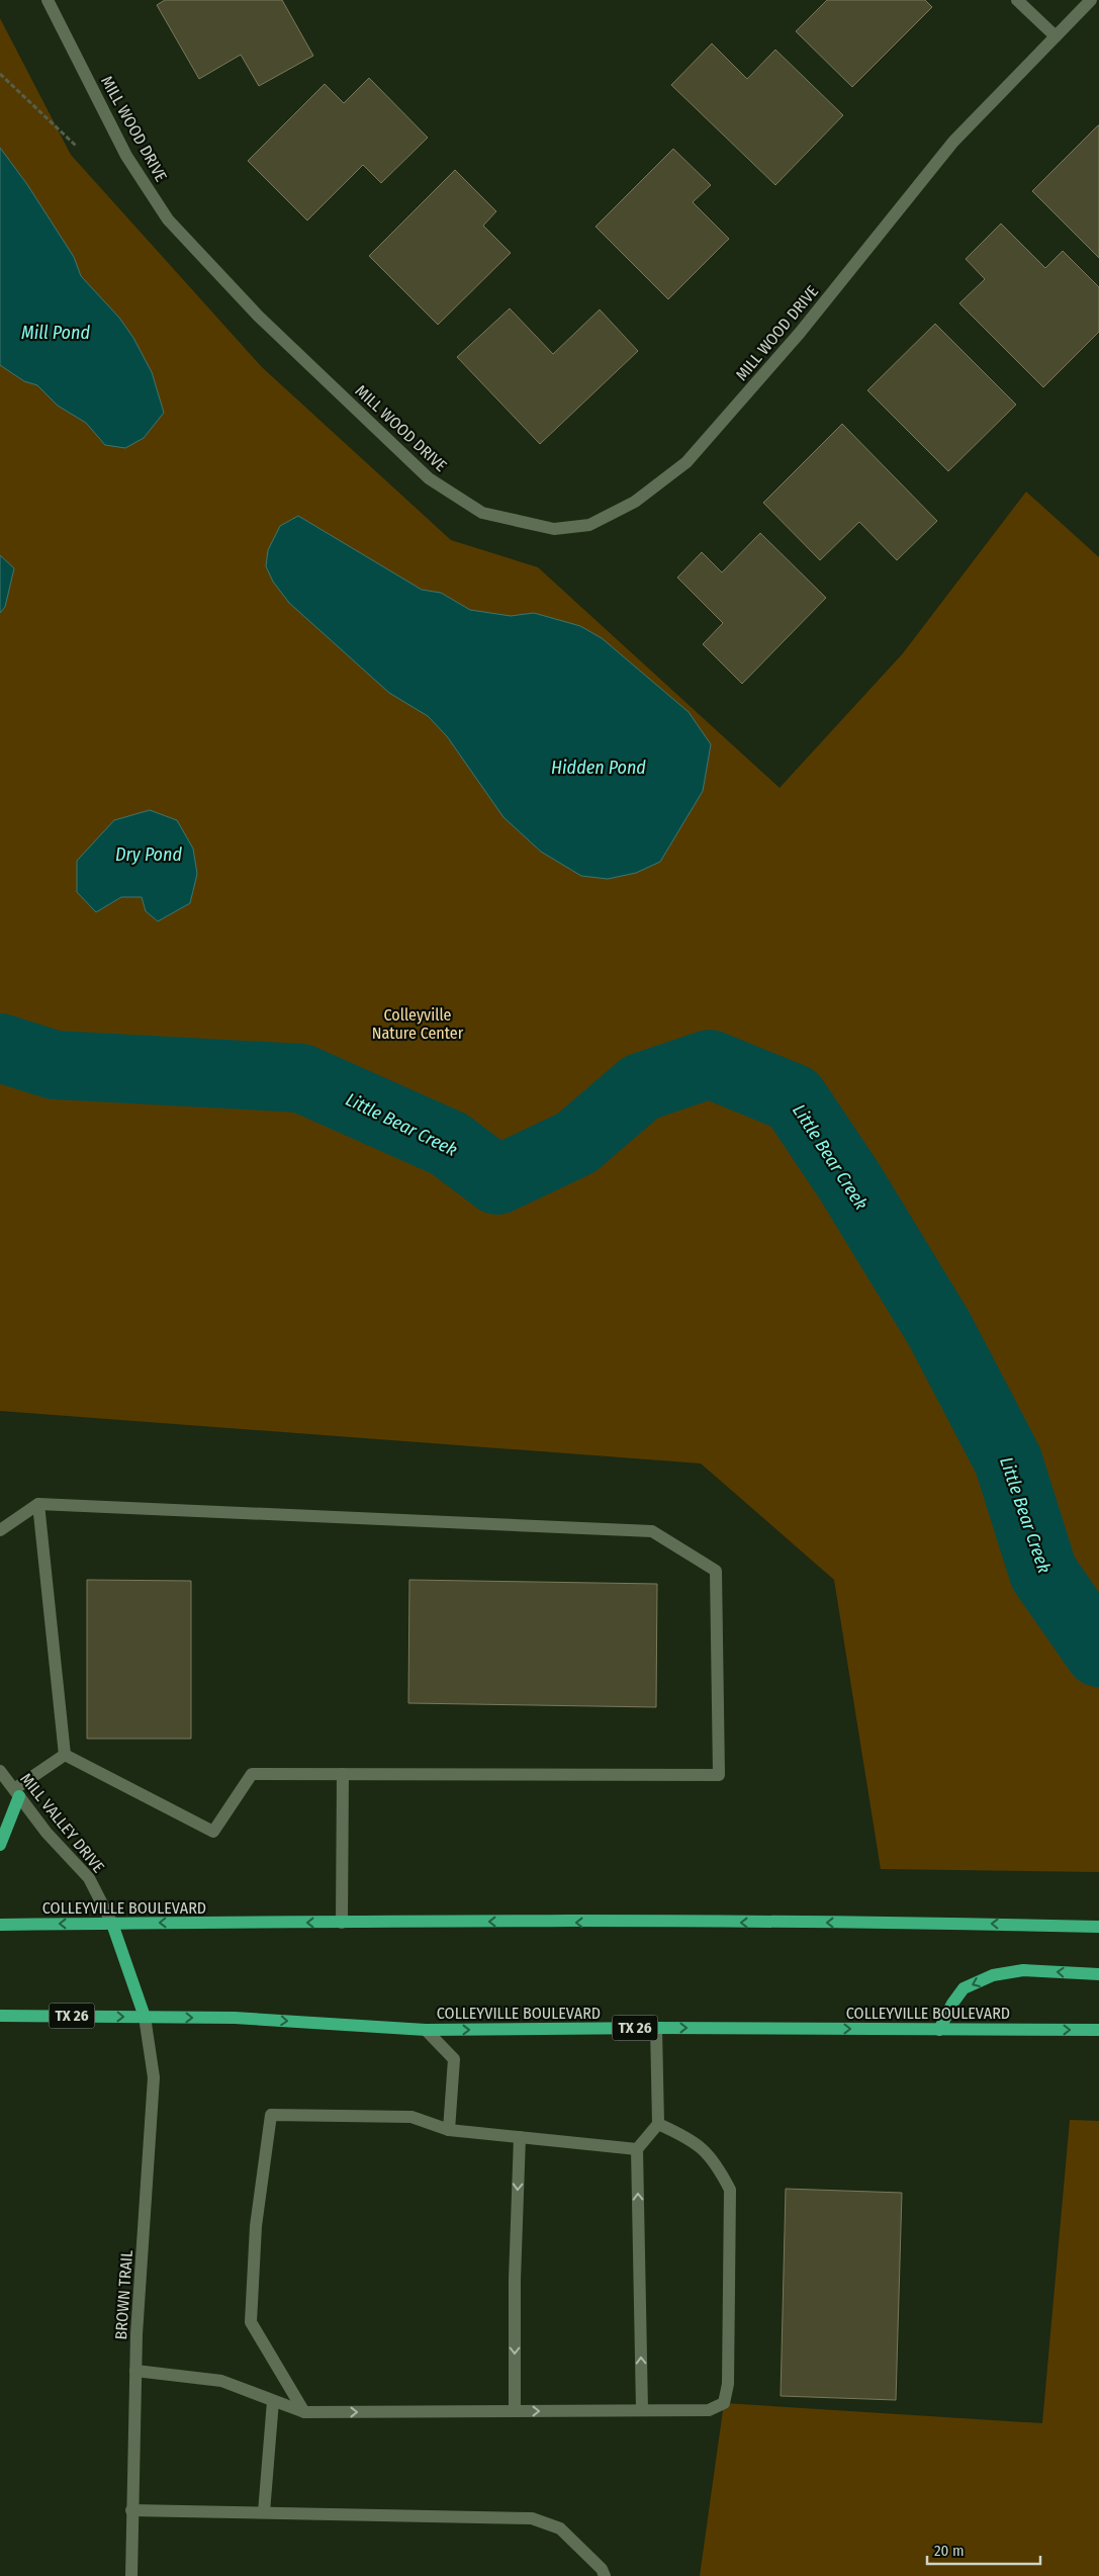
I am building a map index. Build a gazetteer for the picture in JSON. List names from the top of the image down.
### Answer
{
  "streets": {
    "main road": ["COLLEYVILLE BOULEVARD", "TX 26"],
    "street": ["MILL WOOD DRIVE", "MILL VALLEY DRIVE", "BROWN TRAIL"]
  },
  "crossings": [
    ["MILL VALLEY DRIVE", "COLLEYVILLE BOULEVARD"],
    ["COLLEYVILLE BOULEVARD", "BROWN TRAIL"]
  ],
  "water": [
    "Mill Pond",
    "Hidden Pond",
    "Dry Pond",
    "Little Bear Creek"
  ],
  "parks": ["Colleyville Nature Center"],
  "scale_bar": "20 m"
}
